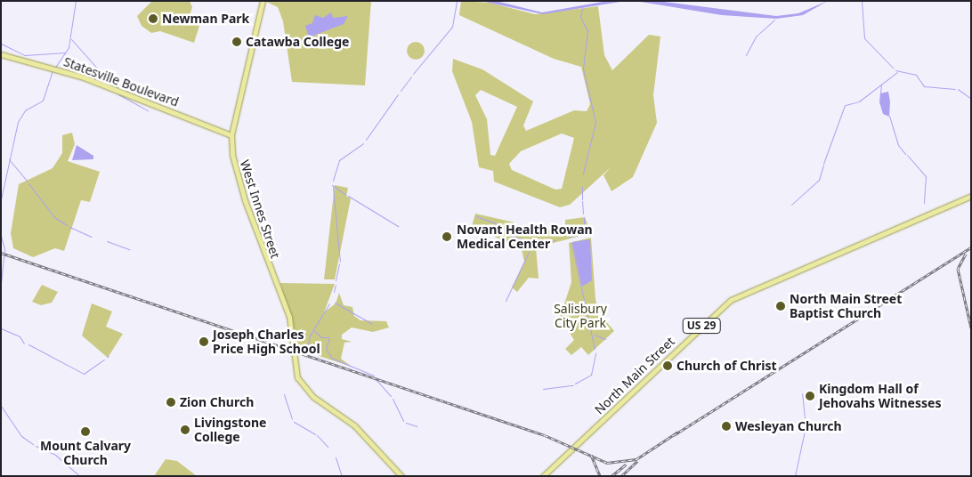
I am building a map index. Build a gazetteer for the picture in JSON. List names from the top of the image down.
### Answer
{
  "streets": {
    "main road": [
      "Statesville Boulevard",
      "West Innes Street",
      "US 29",
      "North Main Street"
    ]
  },
  "crossings": [
    ["Statesville Boulevard", "West Innes Street"]
  ],
  "parks": ["Salisbury City Park"],
  "places": [
    "Newman Park",
    "Catawba College",
    "Novant Health Rowan Medical Center",
    "North Main Street Baptist Church",
    "Joseph Charles Price High School",
    "Church of Christ",
    "Kingdom Hall of Jehovahs Witnesses",
    "Zion Church",
    "Wesleyan Church",
    "Livingstone College",
    "Mount Calvary Church"
  ]
}
